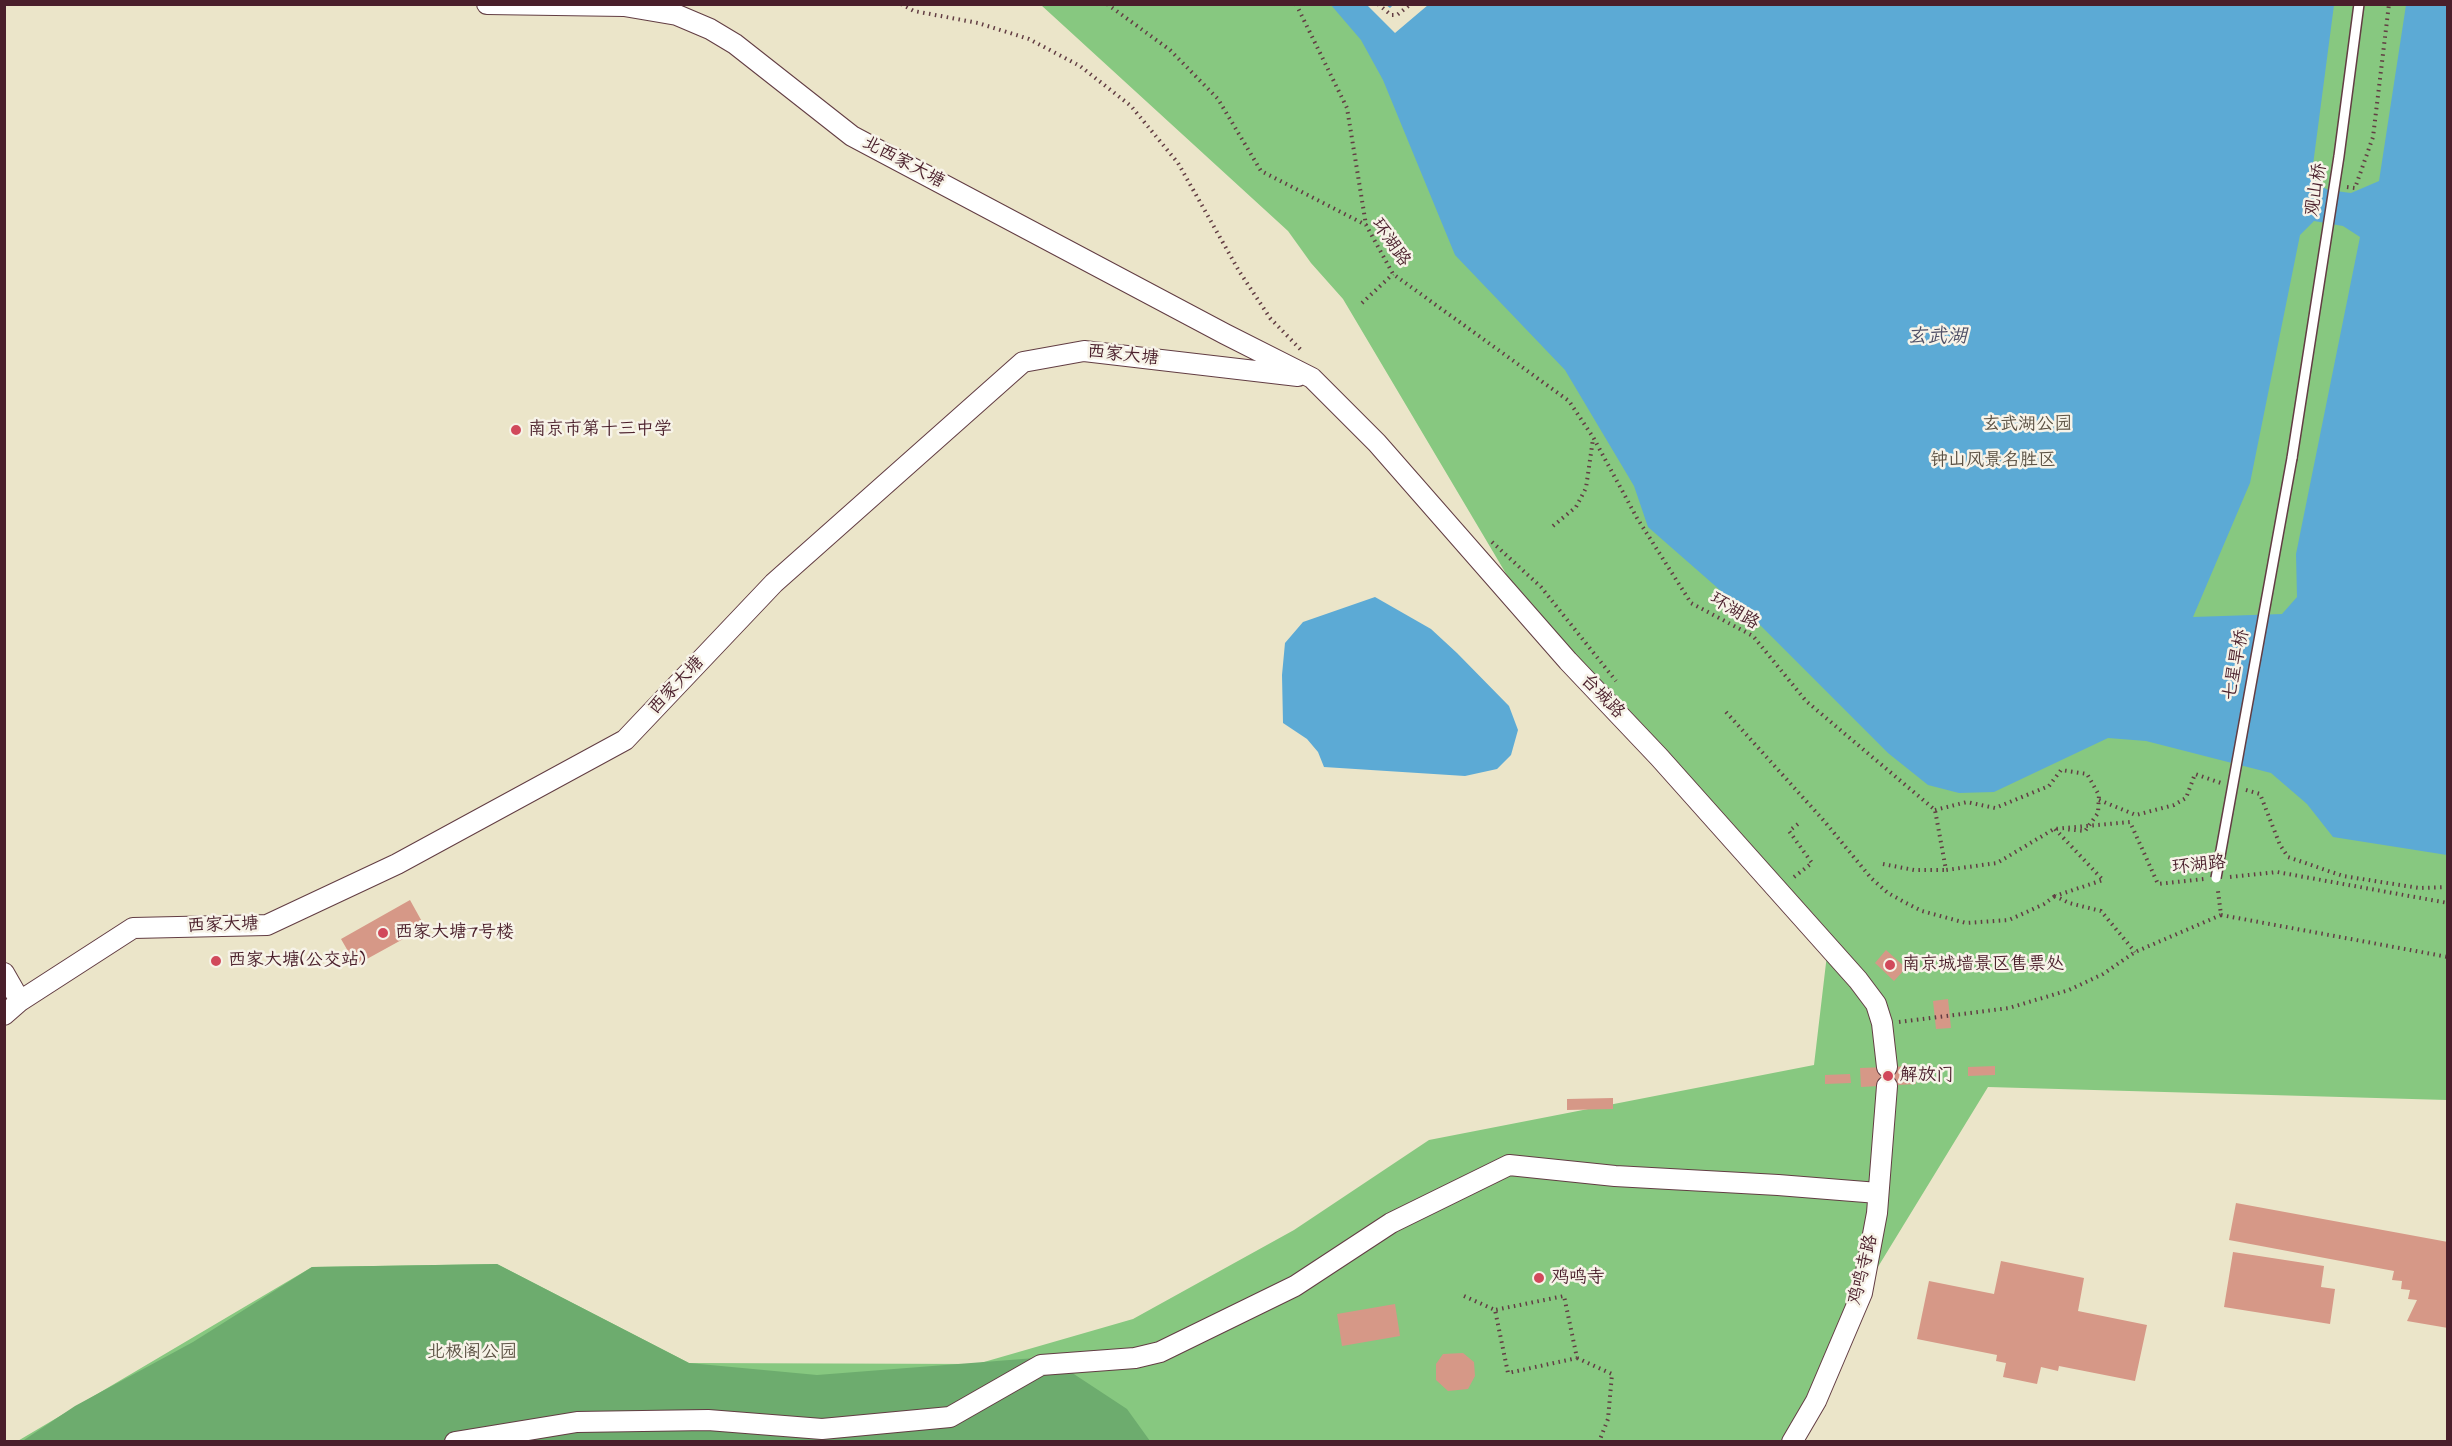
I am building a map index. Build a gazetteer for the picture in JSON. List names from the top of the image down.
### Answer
{
  "streets": {
    "street": [
      "北西家大塘",
      "西家大塘",
      "台城路",
      "鸡鸣寺路"
    ],
    "lane": ["观山桥", "七星旱桥"],
    "path": ["环湖路"]
  },
  "crossings": [
    ["北西家大塘", "西家大塘"],
    ["北西家大塘", "台城路"],
    ["观山桥", "七星旱桥"],
    ["西家大塘", "台城路"],
    ["台城路", "鸡鸣寺路"]
  ],
  "water": ["玄武湖"],
  "parks": ["玄武湖公园", "钟山风景名胜区", "北极阁公园"],
  "places": [
    "南京市第十三中学",
    "西家大塘7号楼",
    "西家大塘(公交站)",
    "南京城墙景区售票处",
    "解放门",
    "鸡鸣寺"
  ]
}
